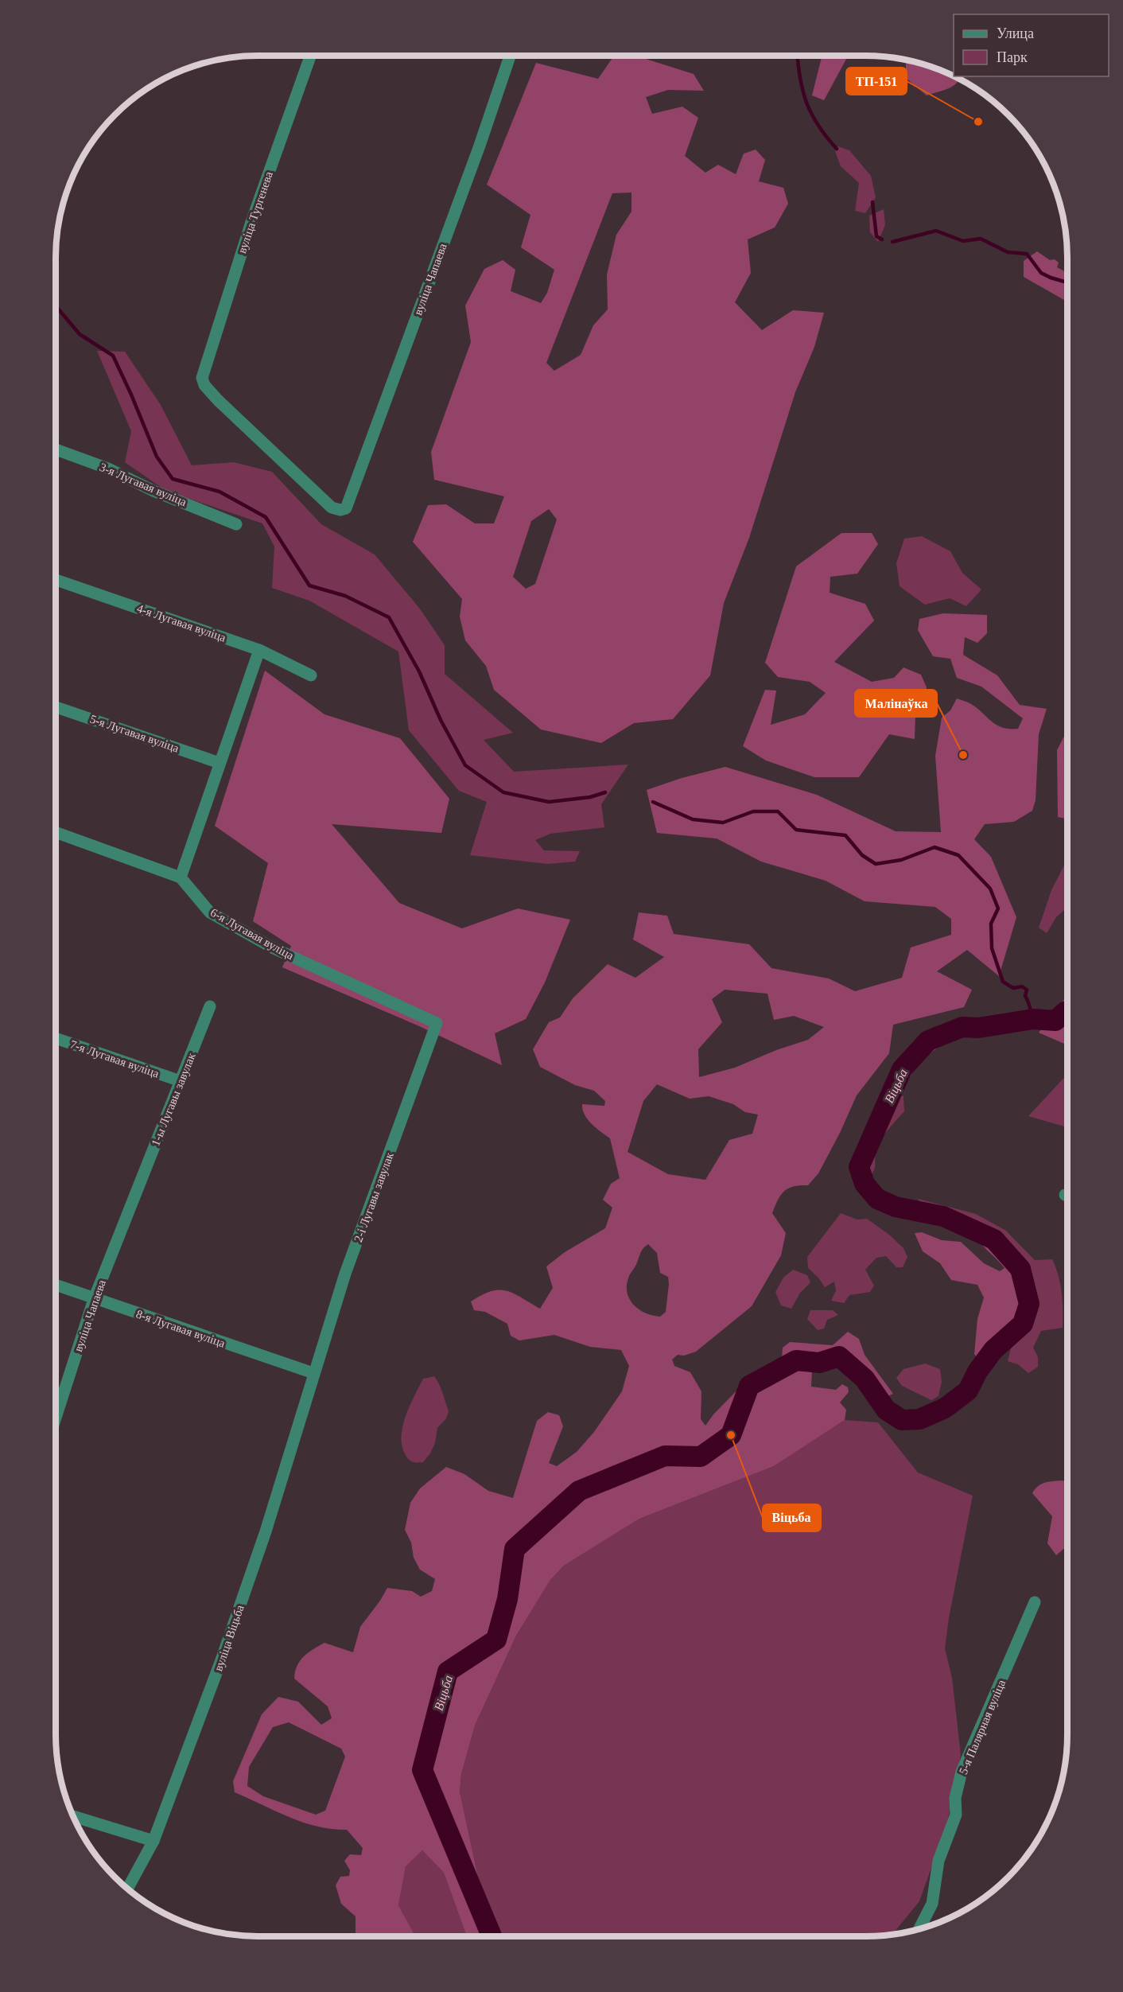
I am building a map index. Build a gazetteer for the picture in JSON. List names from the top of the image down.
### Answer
{
  "streets": {
    "street": [
      "вуліца Тургенева",
      "вуліца Чапаева",
      "3-я Лугавая вуліца",
      "4-я Лугавая вуліца",
      "5-я Лугавая вуліца",
      "6-я Лугавая вуліца",
      "7-я Лугавая вуліца",
      "1-ы Лугавы завулак",
      "2-і Лугавы завулак",
      "8-я Лугавая вуліца",
      "вуліца Віцьба",
      "5-я Палярная вуліца"
    ]
  },
  "crossings": [
    ["вуліца Тургенева", "вуліца Чапаева"],
    ["вуліца Чапаева", "1-ы Лугавы завулак"],
    ["вуліца Чапаева", "8-я Лугавая вуліца"],
    ["6-я Лугавая вуліца", "2-і Лугавы завулак"],
    ["7-я Лугавая вуліца", "1-ы Лугавы завулак"],
    ["2-і Лугавы завулак", "8-я Лугавая вуліца"],
    ["2-і Лугавы завулак", "вуліца Віцьба"],
    ["8-я Лугавая вуліца", "вуліца Віцьба"]
  ],
  "water": ["Віцьба"],
  "places": ["ТП-151", "Малінаўка", "Віцьба"],
  "legend": ["Улица", "Парк"]
}
